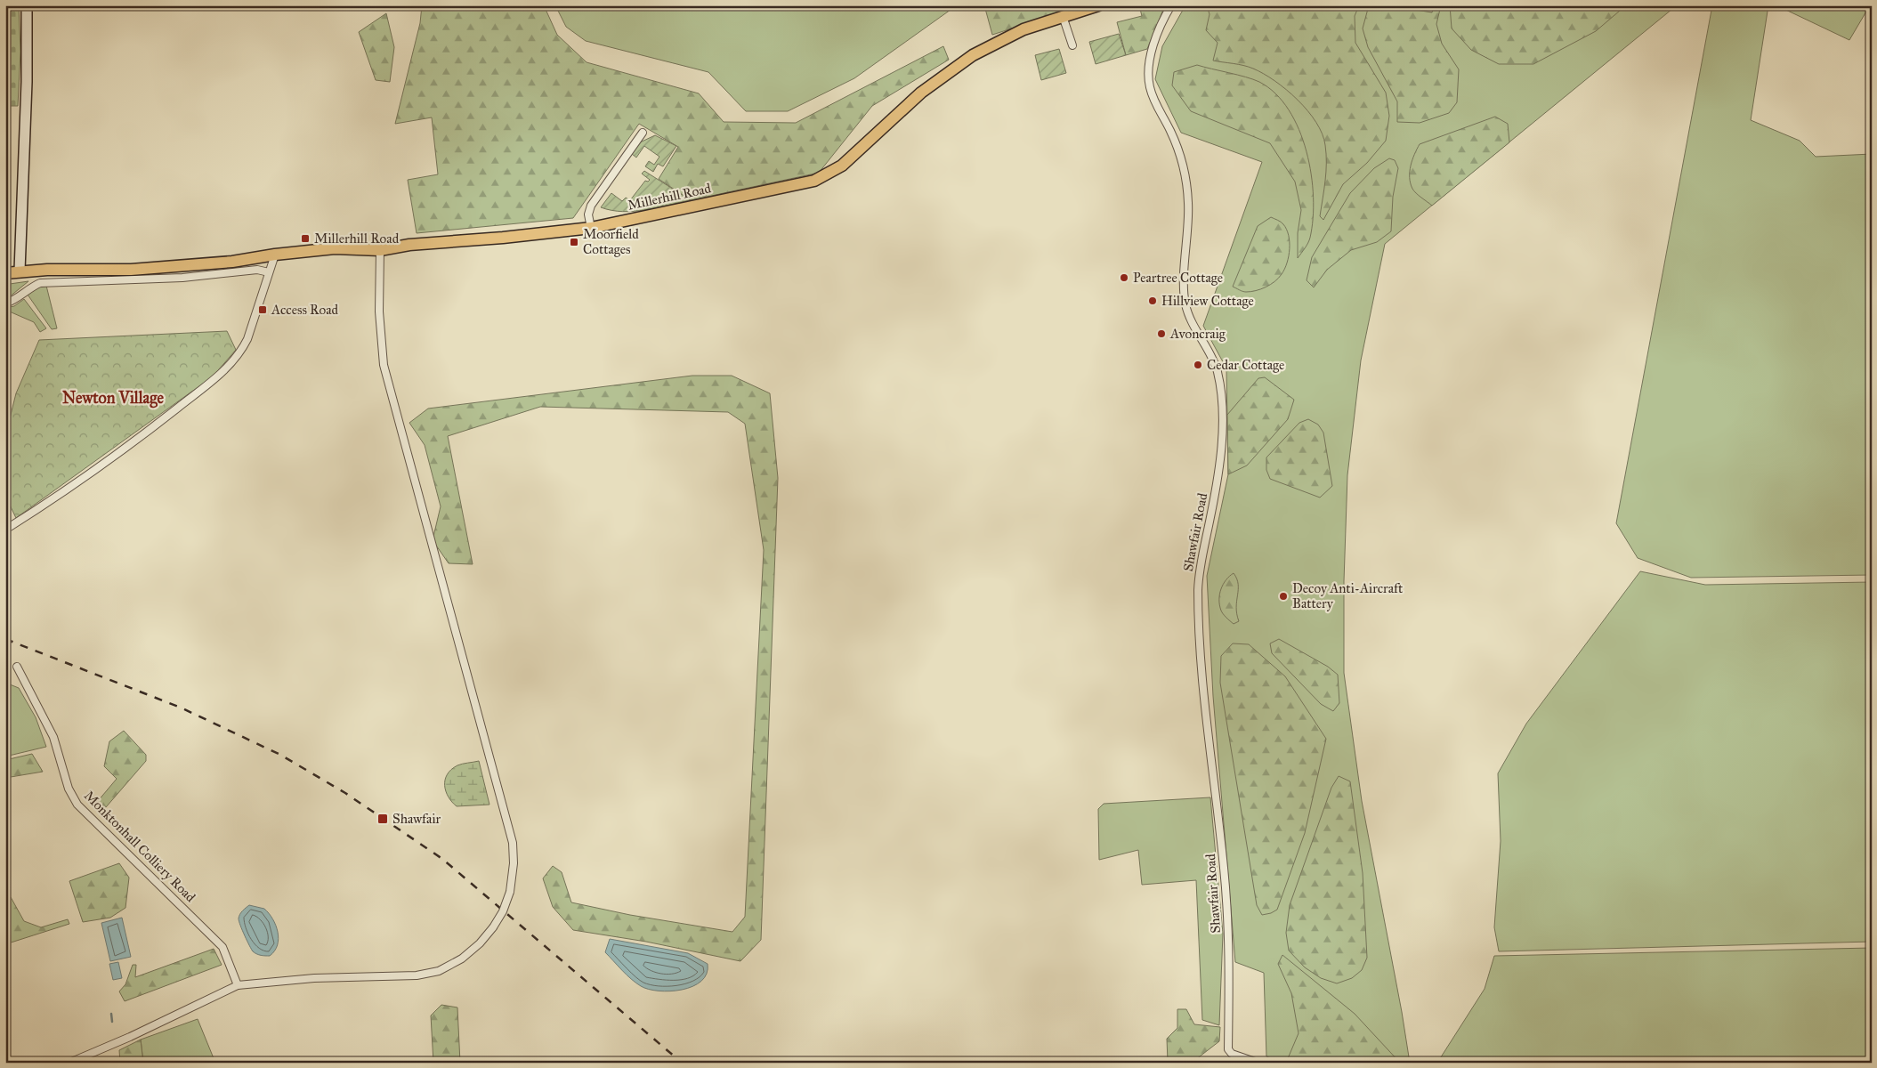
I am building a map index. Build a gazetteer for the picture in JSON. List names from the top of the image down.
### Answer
{
  "streets": {
    "main road": ["Millerhill Road"],
    "street": ["Shawfair Road", "Monktonhall Colliery Road"]
  },
  "districts": ["Newton Village"],
  "places": {
    "transit": [
      "Millerhill Road",
      "Moorfield Cottages",
      "Access Road",
      "Shawfair"
    ],
    "other": [
      "Peartree Cottage",
      "Hillview Cottage",
      "Avoncraig",
      "Cedar Cottage",
      "Decoy Anti-Aircraft Battery"
    ]
  }
}
